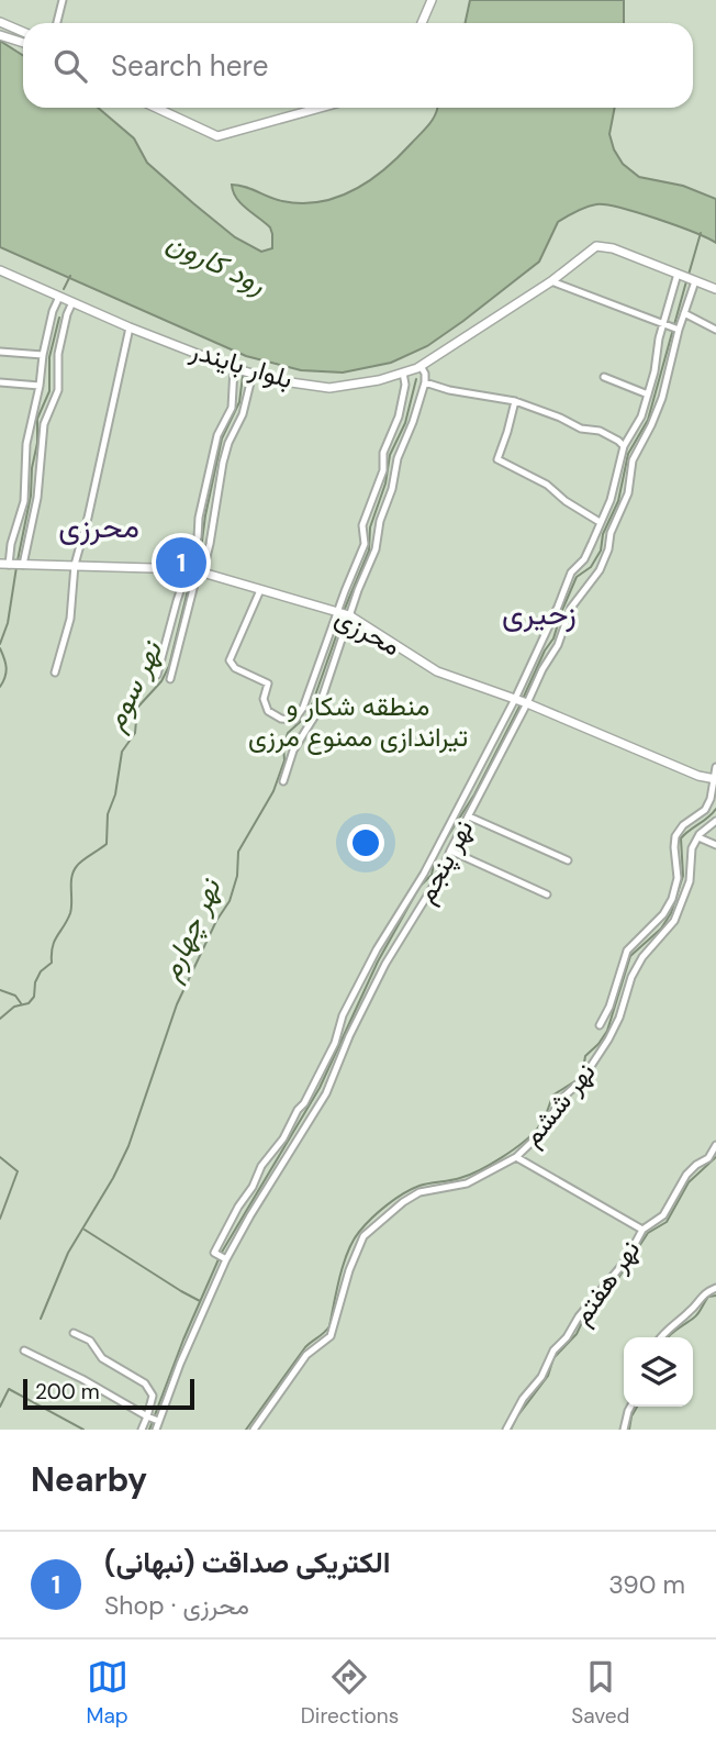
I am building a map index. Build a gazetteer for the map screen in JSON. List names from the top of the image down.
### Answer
{
  "streets": {
    "street": [
      "بلوار بایندر",
      "محرزی",
      "نهر پنجم",
      "نهر ششم",
      "نهر هفتم"
    ]
  },
  "crossings": [
    ["بلوار بایندر", "نهر پنجم"],
    ["محرزی", "نهر پنجم"]
  ],
  "districts": ["محرزی", "زحیری"],
  "water": ["رود کارون", "نهر سوم", "نهر چهارم"],
  "parks": ["منطقه شکار و تیراندازی ممنوع مرزی"],
  "scale_bar": "200 m",
  "page": {
    "search": "Search here",
    "pins": "1",
    "scale": "200 m",
    "heading": "Nearby",
    "list": [
      {
        "mark": "1",
        "name": "الکتریکی صداقت (نبهانی)",
        "note": "Shop · محرزی",
        "value": "390 m"
      }
    ],
    "nav": ["Map", "Directions", "Saved"]
  }
}
